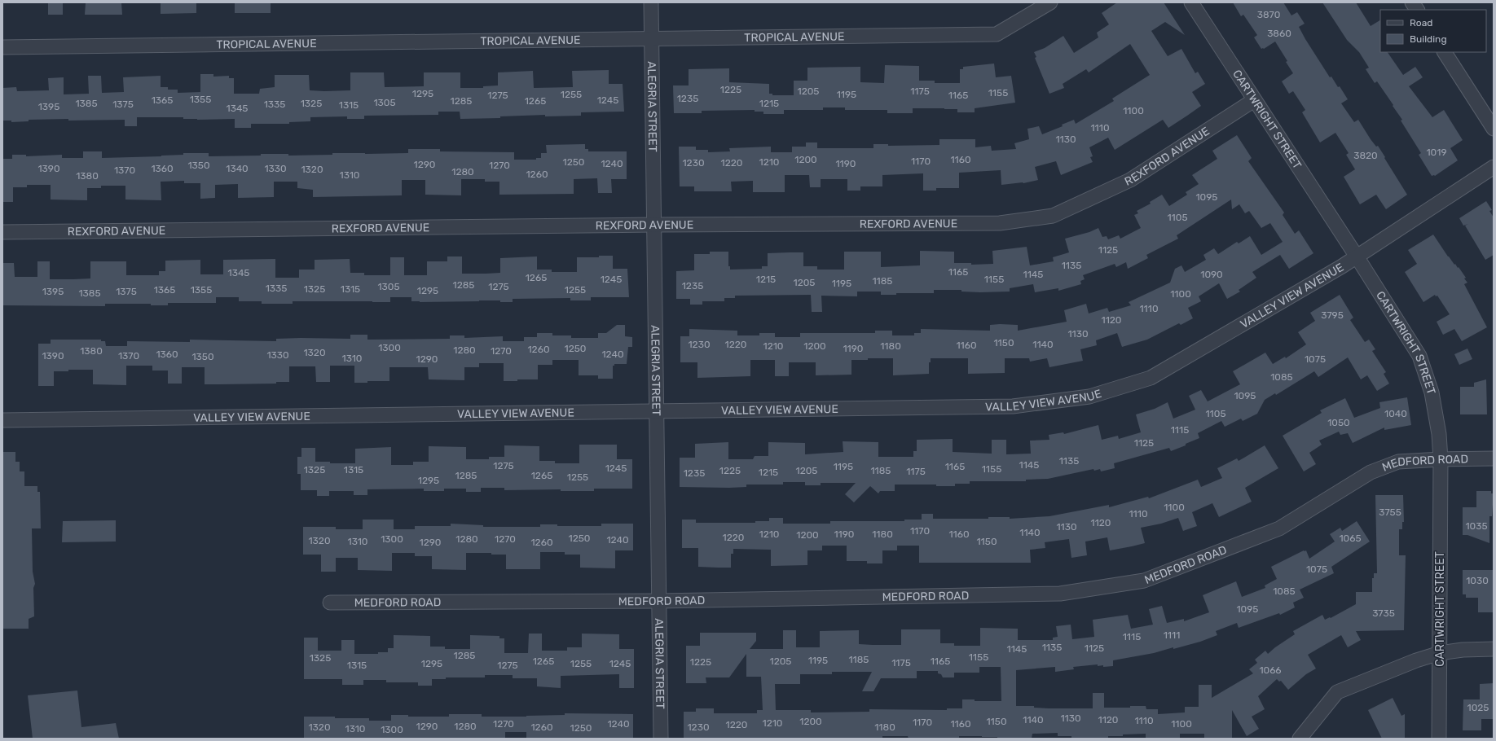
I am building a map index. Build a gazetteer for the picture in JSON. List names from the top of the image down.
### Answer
{
  "streets": {
    "street": [
      "TROPICAL AVENUE",
      "ALEGRIA STREET",
      "CARTWRIGHT STREET",
      "REXFORD AVENUE",
      "VALLEY VIEW AVENUE",
      "MEDFORD ROAD"
    ]
  },
  "crossings": [
    ["TROPICAL AVENUE", "ALEGRIA STREET"],
    ["ALEGRIA STREET", "REXFORD AVENUE"],
    ["ALEGRIA STREET", "VALLEY VIEW AVENUE"],
    ["ALEGRIA STREET", "MEDFORD ROAD"],
    ["CARTWRIGHT STREET", "REXFORD AVENUE"],
    ["CARTWRIGHT STREET", "VALLEY VIEW AVENUE"],
    ["CARTWRIGHT STREET", "MEDFORD ROAD"]
  ],
  "house_numbers": [
    "3870",
    "3860",
    "1225",
    "1205",
    "1175",
    "1155",
    "1295",
    "1255",
    "1195",
    "1275",
    "1165",
    "1235",
    "1355",
    "1365",
    "1245",
    "1285",
    "1265",
    "1305",
    "1385",
    "1325",
    "1215",
    "1375",
    "1335",
    "1315",
    "1395",
    "1345",
    "1100",
    "1110",
    "1130",
    "1019",
    "3820",
    "1200",
    "1160",
    "1170",
    "1250",
    "1210",
    "1230",
    "1220",
    "1240",
    "1190",
    "1290",
    "1350",
    "1270",
    "1390",
    "1360",
    "1340",
    "1330",
    "1320",
    "1370",
    "1280",
    "1260",
    "1310",
    "1380",
    "1095",
    "1105",
    "1125",
    "1135",
    "1165",
    "1345",
    "1145",
    "1090",
    "1265",
    "1245",
    "1215",
    "1155",
    "1185",
    "1205",
    "1195",
    "1285",
    "1235",
    "1305",
    "1275",
    "1335",
    "1325",
    "1315",
    "1365",
    "1355",
    "1255",
    "1295",
    "1395",
    "1375",
    "1385",
    "1100",
    "1110",
    "3795",
    "1120",
    "1130",
    "1150",
    "1230",
    "1220",
    "1140",
    "1160",
    "1210",
    "1200",
    "1180",
    "1300",
    "1250",
    "1190",
    "1260",
    "1280",
    "1380",
    "1270",
    "1320",
    "1360",
    "1240",
    "1330",
    "1390",
    "1370",
    "1350",
    "1310",
    "1290",
    "1075",
    "1085",
    "1095",
    "1105",
    "1040",
    "1050",
    "1115",
    "1125",
    "1135",
    "1145",
    "1275",
    "1195",
    "1165",
    "1245",
    "1155",
    "1325",
    "1315",
    "1225",
    "1205",
    "1185",
    "1175",
    "1215",
    "1235",
    "1285",
    "1265",
    "1255",
    "1295",
    "1100",
    "3755",
    "1110",
    "1120",
    "1035",
    "1130",
    "1170",
    "1140",
    "1210",
    "1190",
    "1180",
    "1160",
    "1200",
    "1220",
    "1250",
    "1065",
    "1300",
    "1280",
    "1270",
    "1240",
    "1320",
    "1310",
    "1150",
    "1290",
    "1260",
    "1075",
    "1030",
    "1085",
    "1095",
    "3735",
    "1111",
    "1115",
    "1135",
    "1125",
    "1145",
    "1285",
    "1155",
    "1325",
    "1185",
    "1195",
    "1265",
    "1205",
    "1165",
    "1225",
    "1175",
    "1295",
    "1255",
    "1245",
    "1315",
    "1275",
    "1066",
    "1025",
    "1130",
    "1140",
    "1120",
    "1110",
    "1200",
    "1150",
    "1170",
    "1210",
    "1270",
    "1240",
    "1160",
    "1100",
    "1220",
    "1290",
    "1280",
    "1320",
    "1260",
    "1230",
    "1180",
    "1250",
    "1310",
    "1300"
  ],
  "legend": ["Road", "Building"]
}
